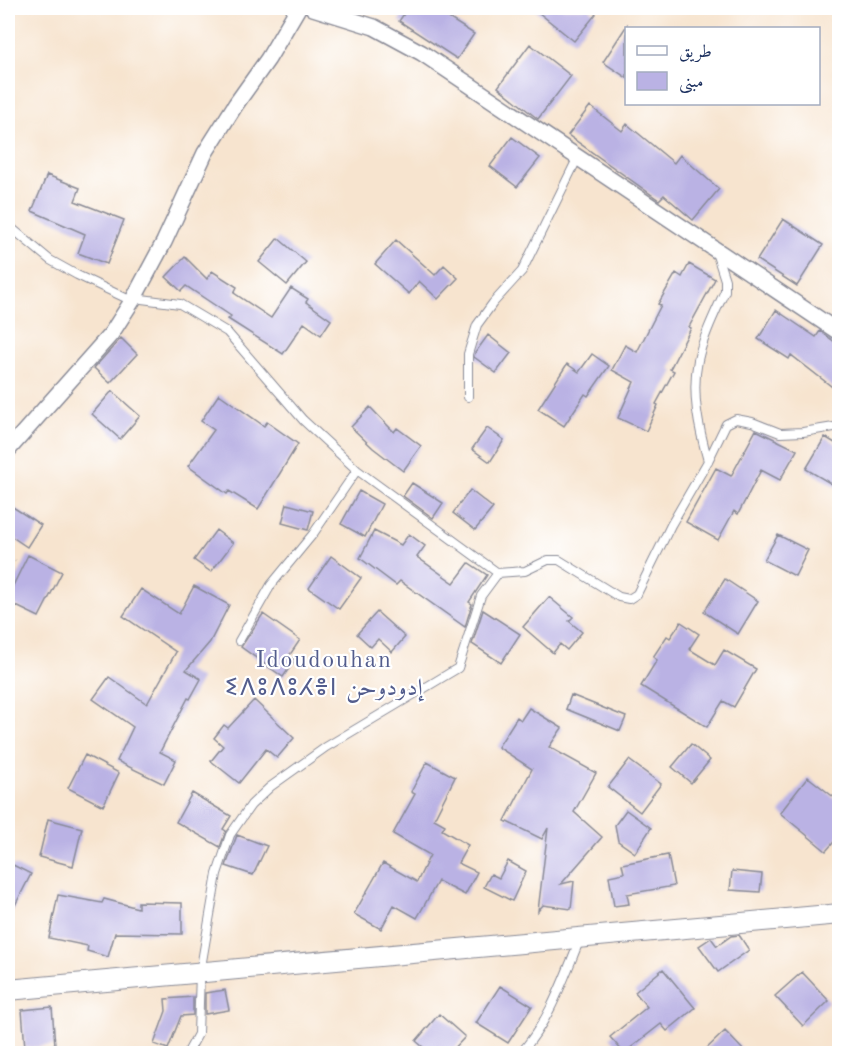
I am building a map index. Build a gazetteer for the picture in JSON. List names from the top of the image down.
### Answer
{
  "districts": ["Idoudouhan ⵉⴷⵓⴷⵓⵃⴻⵏ إدودوحن"],
  "legend": ["طريق", "مبنى"]
}
